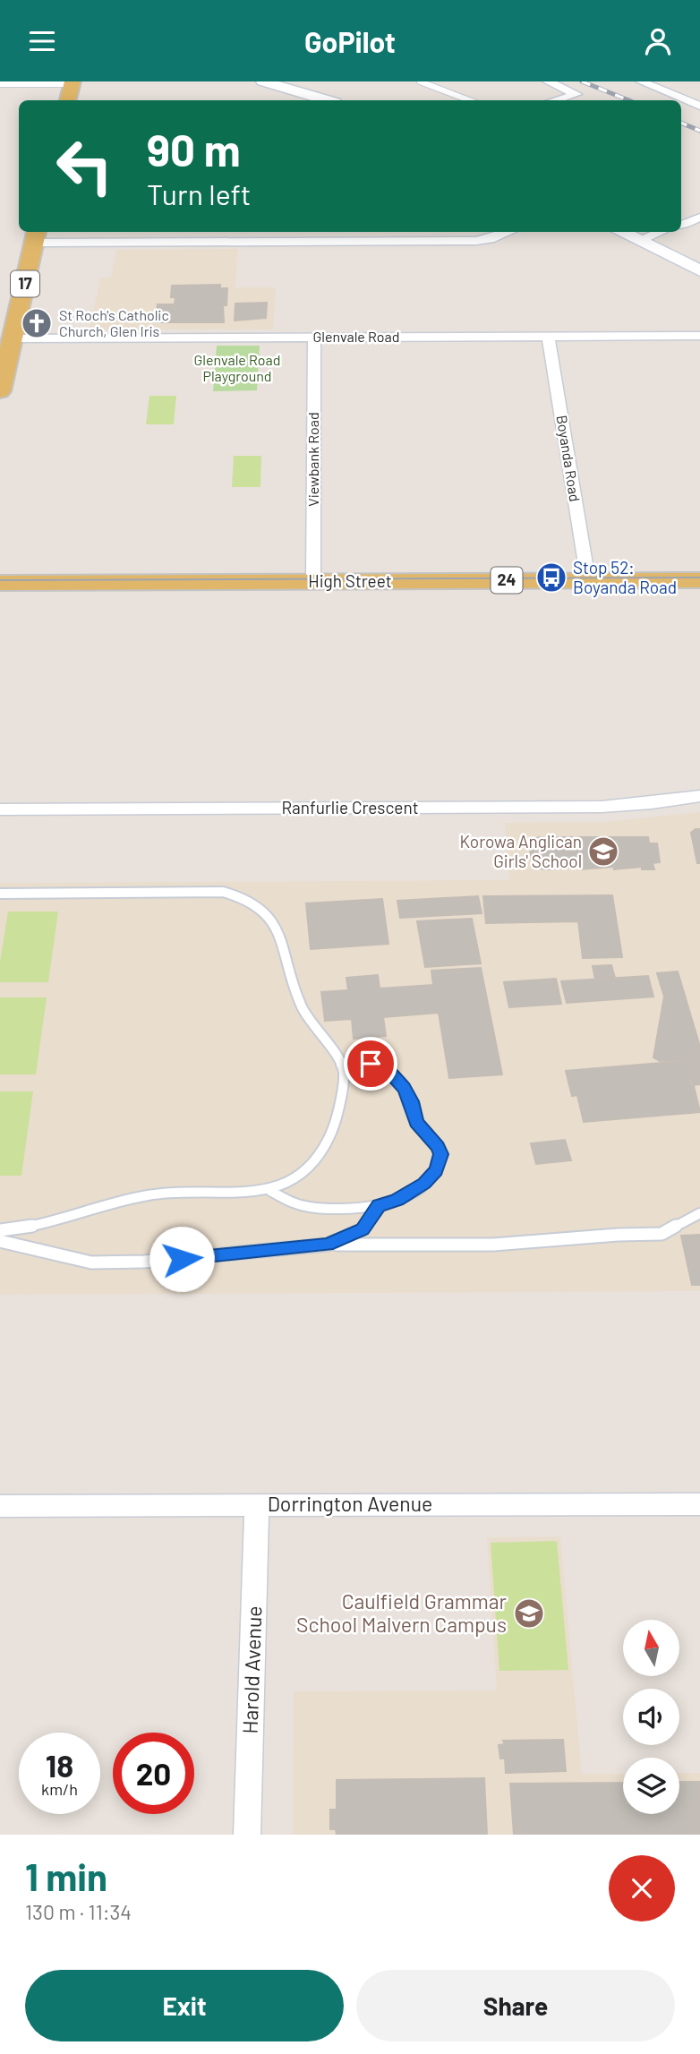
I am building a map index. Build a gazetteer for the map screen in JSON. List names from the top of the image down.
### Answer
{
  "streets": {
    "main road": ["17", "24", "High Street"],
    "street": [
      "Glenvale Road",
      "Boyanda Road",
      "Viewbank Road",
      "Ranfurlie Crescent",
      "Dorrington Avenue",
      "Harold Avenue"
    ]
  },
  "crossings": [
    ["17", "Glenvale Road"],
    ["Glenvale Road", "Boyanda Road"],
    ["Glenvale Road", "Viewbank Road"],
    ["Boyanda Road", "High Street"],
    ["Viewbank Road", "High Street"],
    ["Dorrington Avenue", "Harold Avenue"]
  ],
  "parks": ["Glenvale Road Playground"],
  "places": {
    "church": ["St Roch's Catholic Church, Glen Iris"],
    "bus stop": ["Stop 52: Boyanda Road"],
    "school or university": ["Korowa Anglican Girls' School", "Caulfield Grammar School Malvern Campus"]
  },
  "north": "top",
  "page": {
    "header": "GoPilot",
    "turn": ["90 m", "Turn left"],
    "speed": "18 km/h",
    "limit": "20",
    "heading": ["1 min", "130 m · 11:34"],
    "buttons": ["Exit", "Share"]
  }
}
